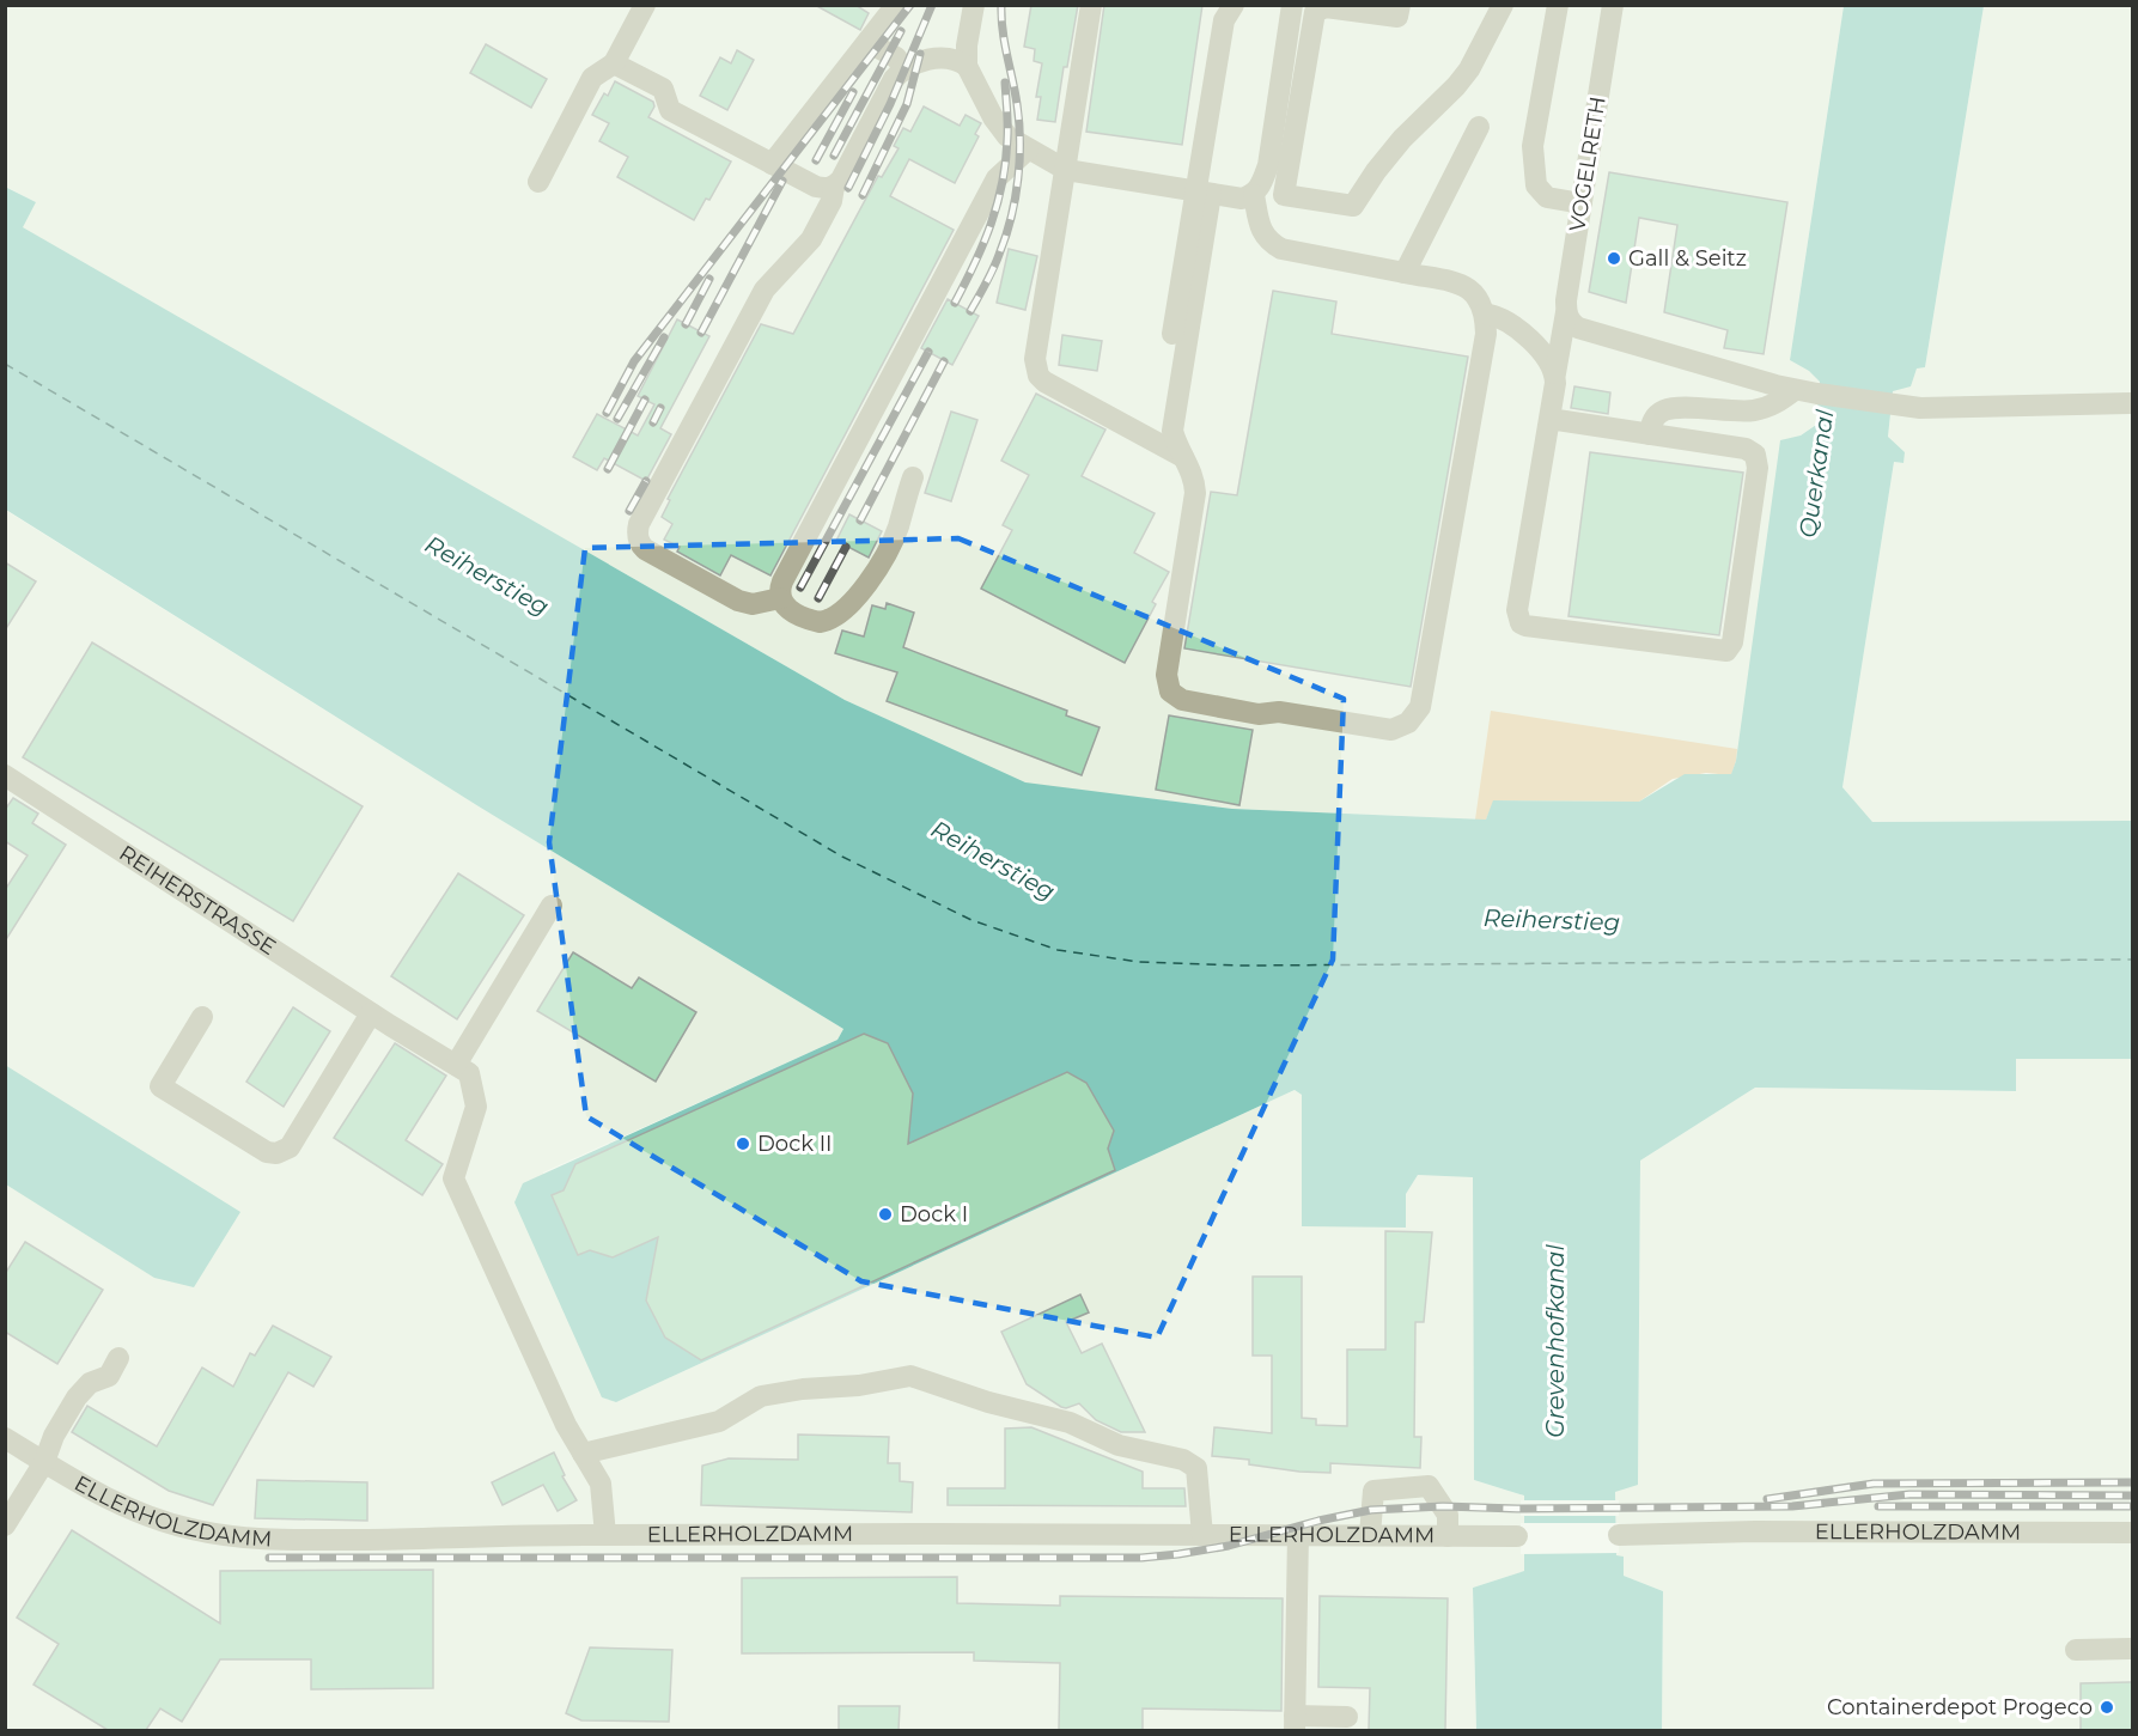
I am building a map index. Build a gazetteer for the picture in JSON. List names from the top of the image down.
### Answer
{
  "streets": {
    "street": ["VOGELRETH", "REIHERSTRASSE", "ELLERHOLZDAMM"]
  },
  "water": ["Querkanal", "Reiherstieg", "Grevenhofkanal"],
  "places": [
    "Gall & Seitz",
    "Dock II",
    "Dock I",
    "Containerdepot Progeco"
  ]
}
